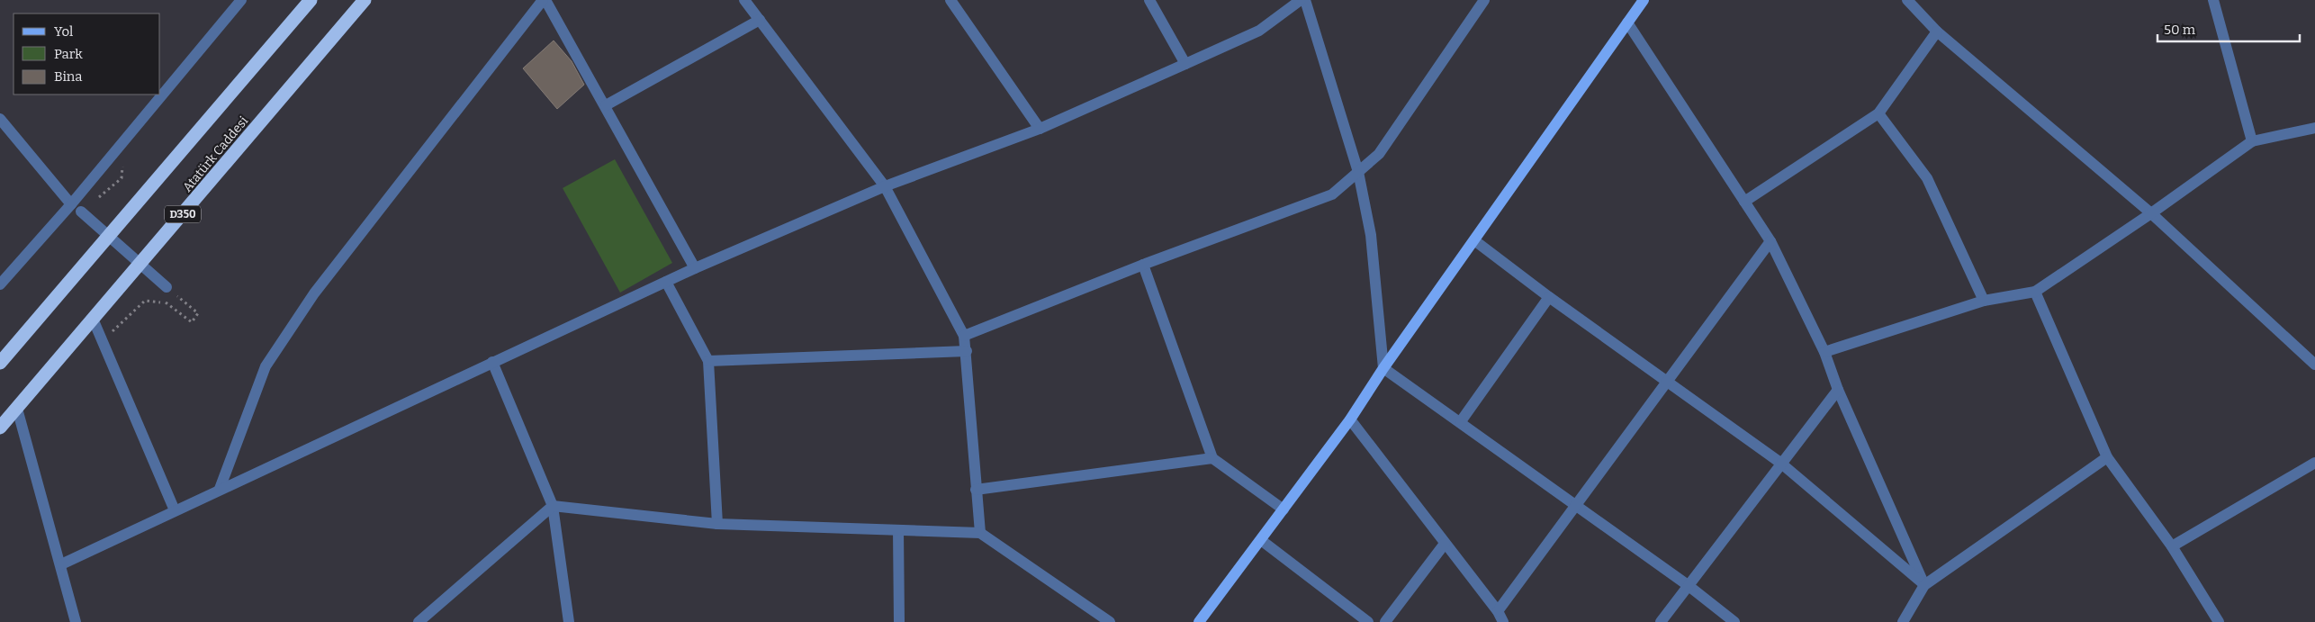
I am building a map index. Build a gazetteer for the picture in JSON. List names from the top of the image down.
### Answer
{
  "streets": {
    "highway": ["Atatürk Caddesi", "D350"]
  },
  "legend": ["Yol", "Park", "Bina"],
  "scale_bar": "50 m"
}
